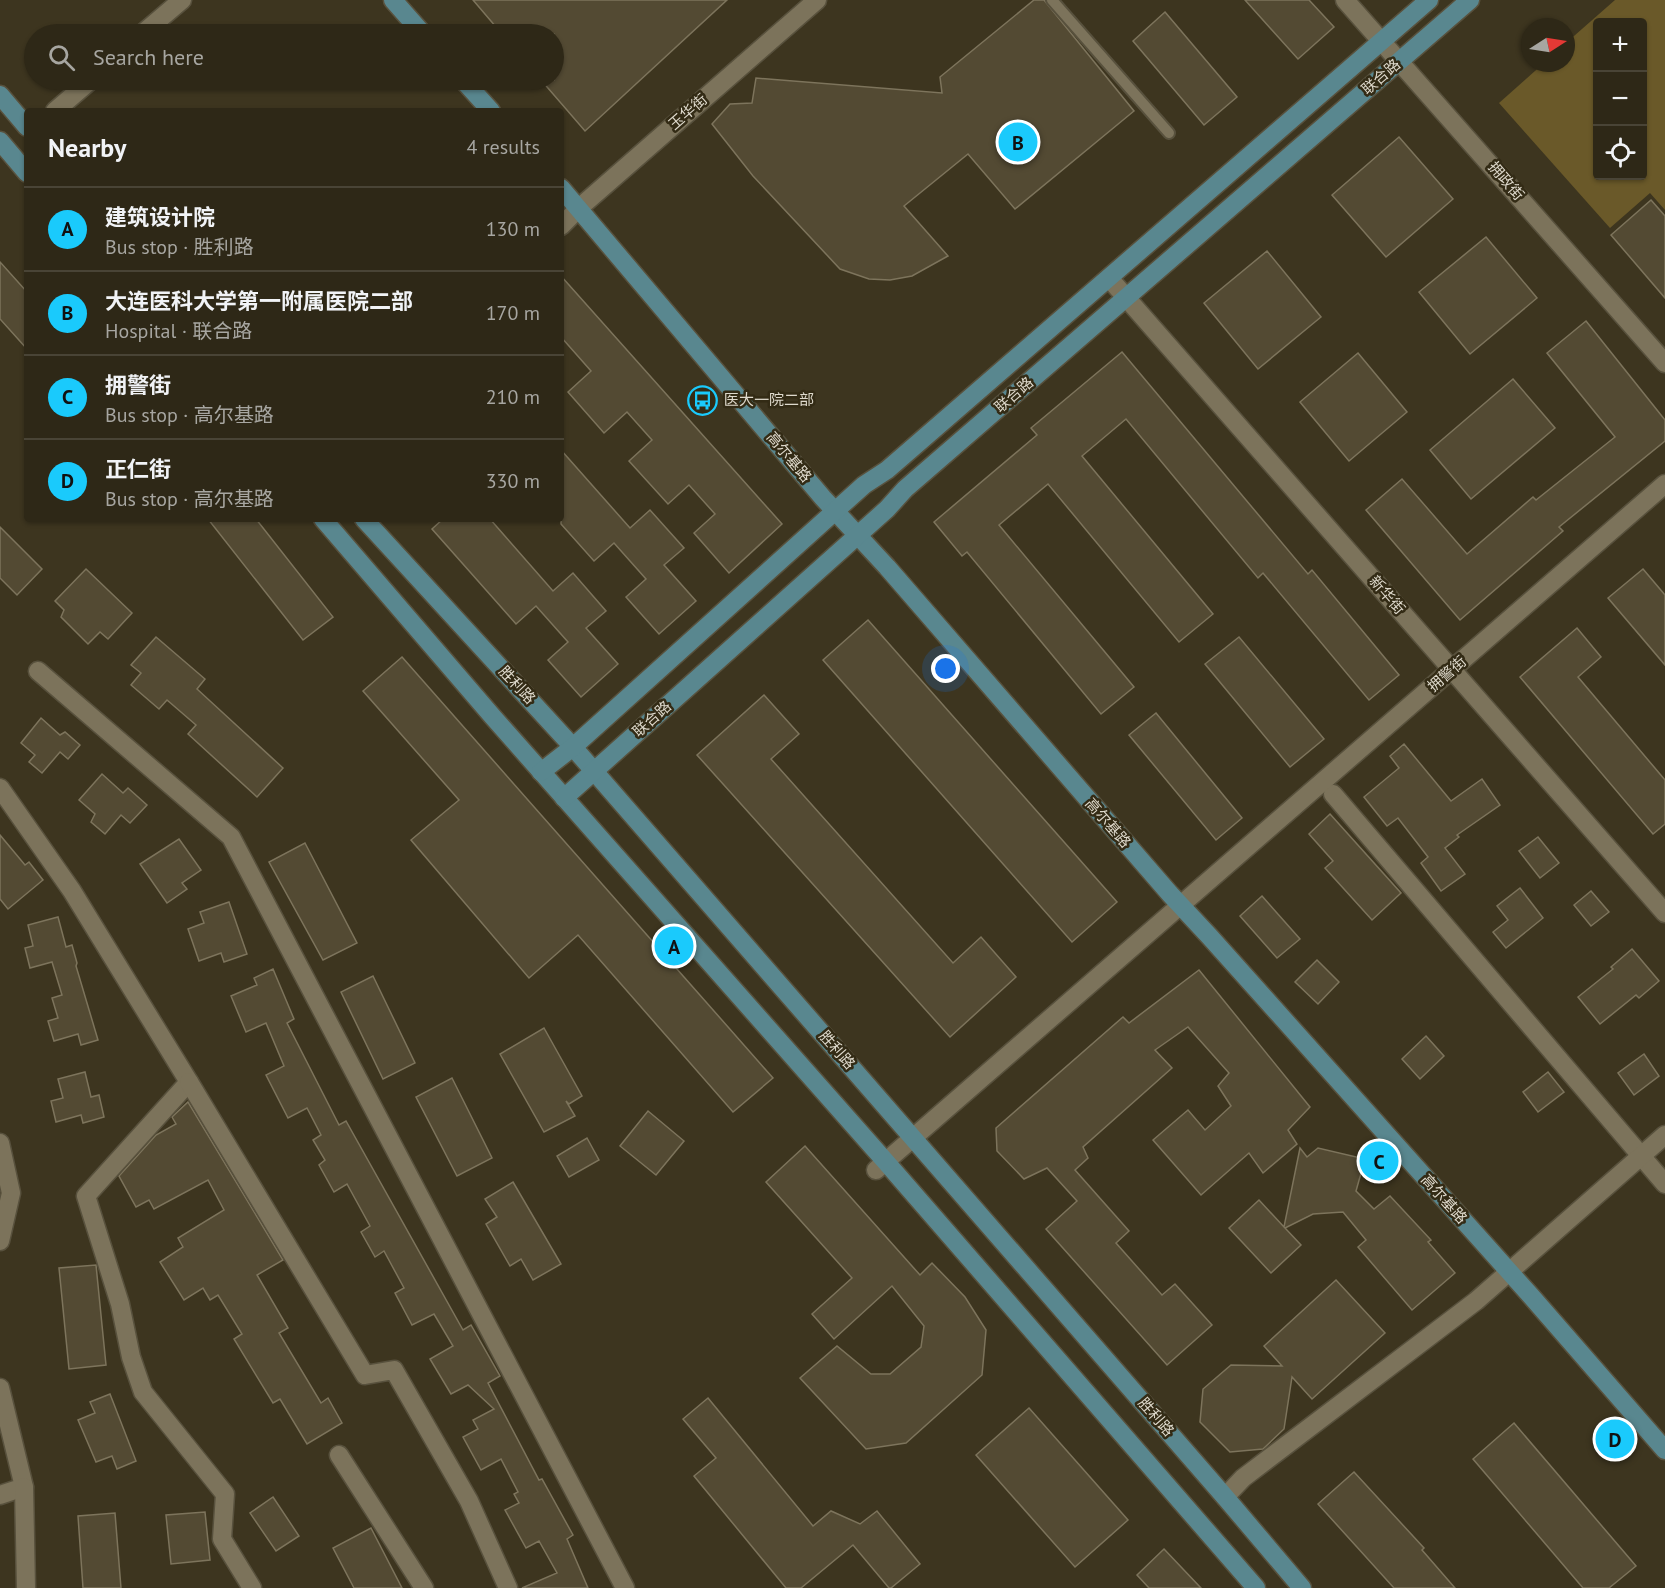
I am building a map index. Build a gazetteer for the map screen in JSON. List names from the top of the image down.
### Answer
{
  "streets": {
    "main road": ["联合路", "高尔基路", "胜利路"],
    "street": [
      "玉华街",
      "拥政街",
      "新华街",
      "拥警街"
    ]
  },
  "crossings": [
    ["联合路", "拥政街"],
    ["联合路", "高尔基路"],
    ["联合路", "新华街"],
    ["联合路", "胜利路"],
    ["玉华街", "高尔基路"],
    ["高尔基路", "拥警街"],
    ["新华街", "拥警街"],
    ["拥警街", "胜利路"]
  ],
  "places": {
    "bus stop": ["医大一院二部"]
  },
  "north": "right",
  "page": {
    "map_buttons": ["+", "−"],
    "search": "Search here",
    "heading": ["Nearby", "4 results"],
    "pins": [
      "B",
      "A",
      "C",
      "D"
    ],
    "list": [
      {
        "mark": "A",
        "name": "建筑设计院",
        "note": "Bus stop · 胜利路",
        "value": "130 m"
      },
      {
        "mark": "B",
        "name": "大连医科大学第一附属医院二部",
        "note": "Hospital · 联合路",
        "value": "170 m"
      },
      {
        "mark": "C",
        "name": "拥警街",
        "note": "Bus stop · 高尔基路",
        "value": "210 m"
      },
      {
        "mark": "D",
        "name": "正仁街",
        "note": "Bus stop · 高尔基路",
        "value": "330 m"
      }
    ]
  }
}
